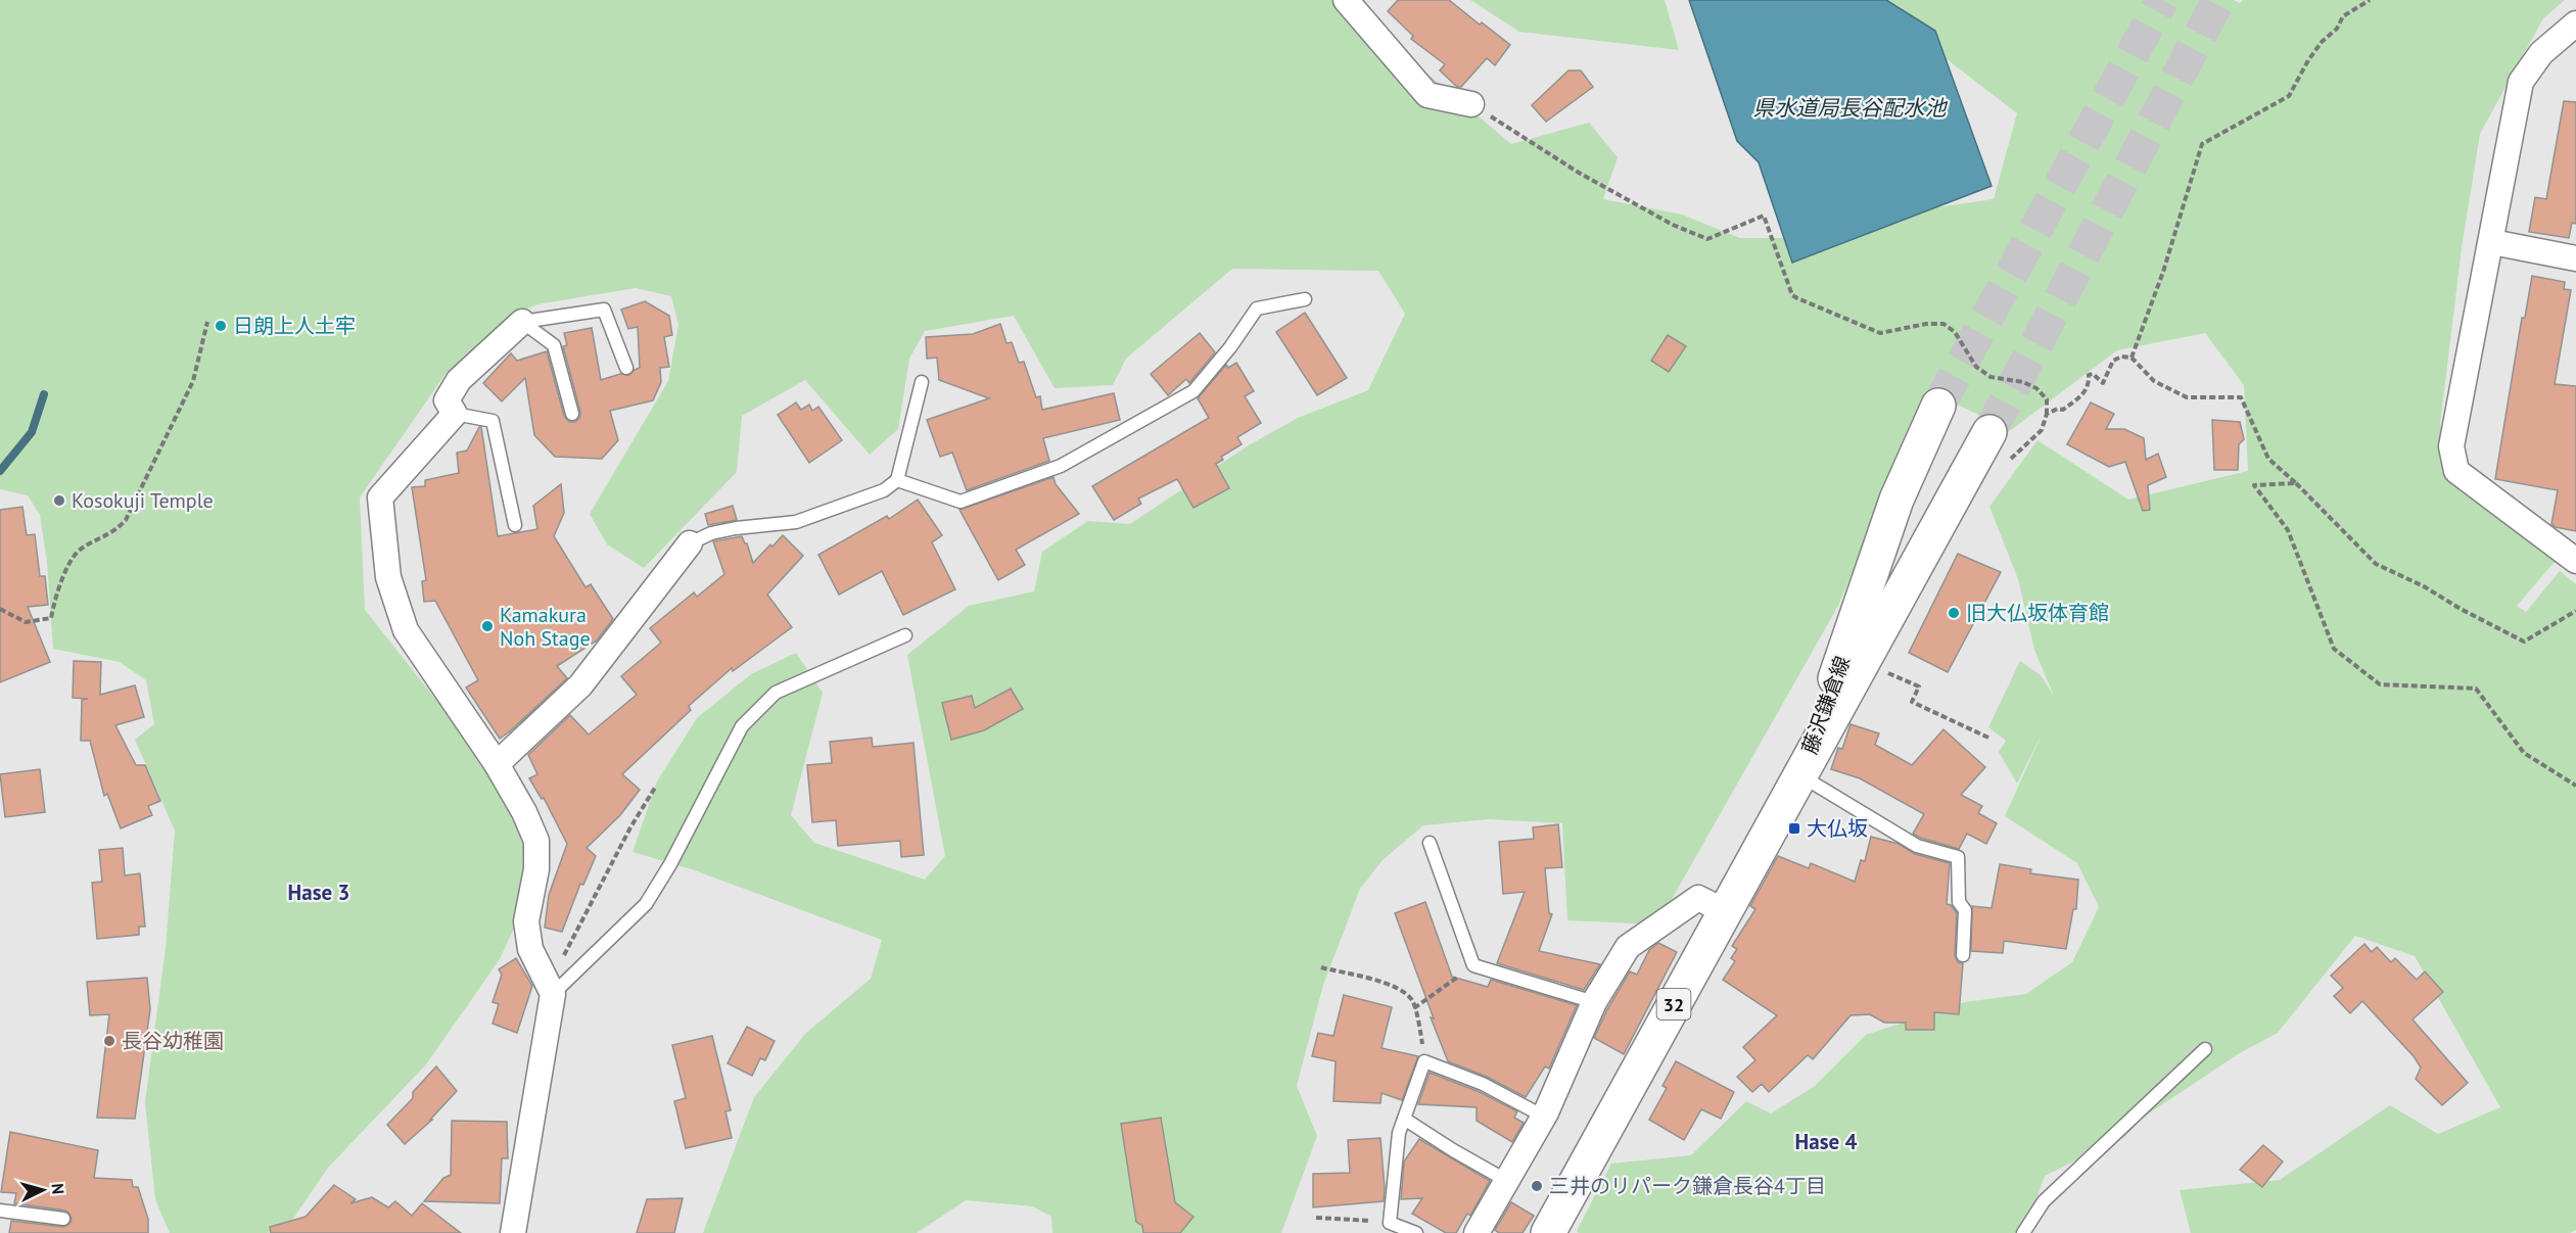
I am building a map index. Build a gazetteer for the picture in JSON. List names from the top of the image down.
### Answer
{
  "streets": {
    "main road": ["藤沢鎌倉線", "32"]
  },
  "crossings": [
    ["藤沢鎌倉線", "32"]
  ],
  "districts": ["Hase 3", "Hase 4"],
  "water": ["県水道局長谷配水池"],
  "places": {
    "other": [
      "日朗上人土牢",
      "Kosokuji Temple",
      "旧大仏坂体育館",
      "Kamakura Noh Stage",
      "長谷幼稚園",
      "三井のリパーク鎌倉長谷4丁目"
    ],
    "transit": ["大仏坂"]
  },
  "north": "right"
}
